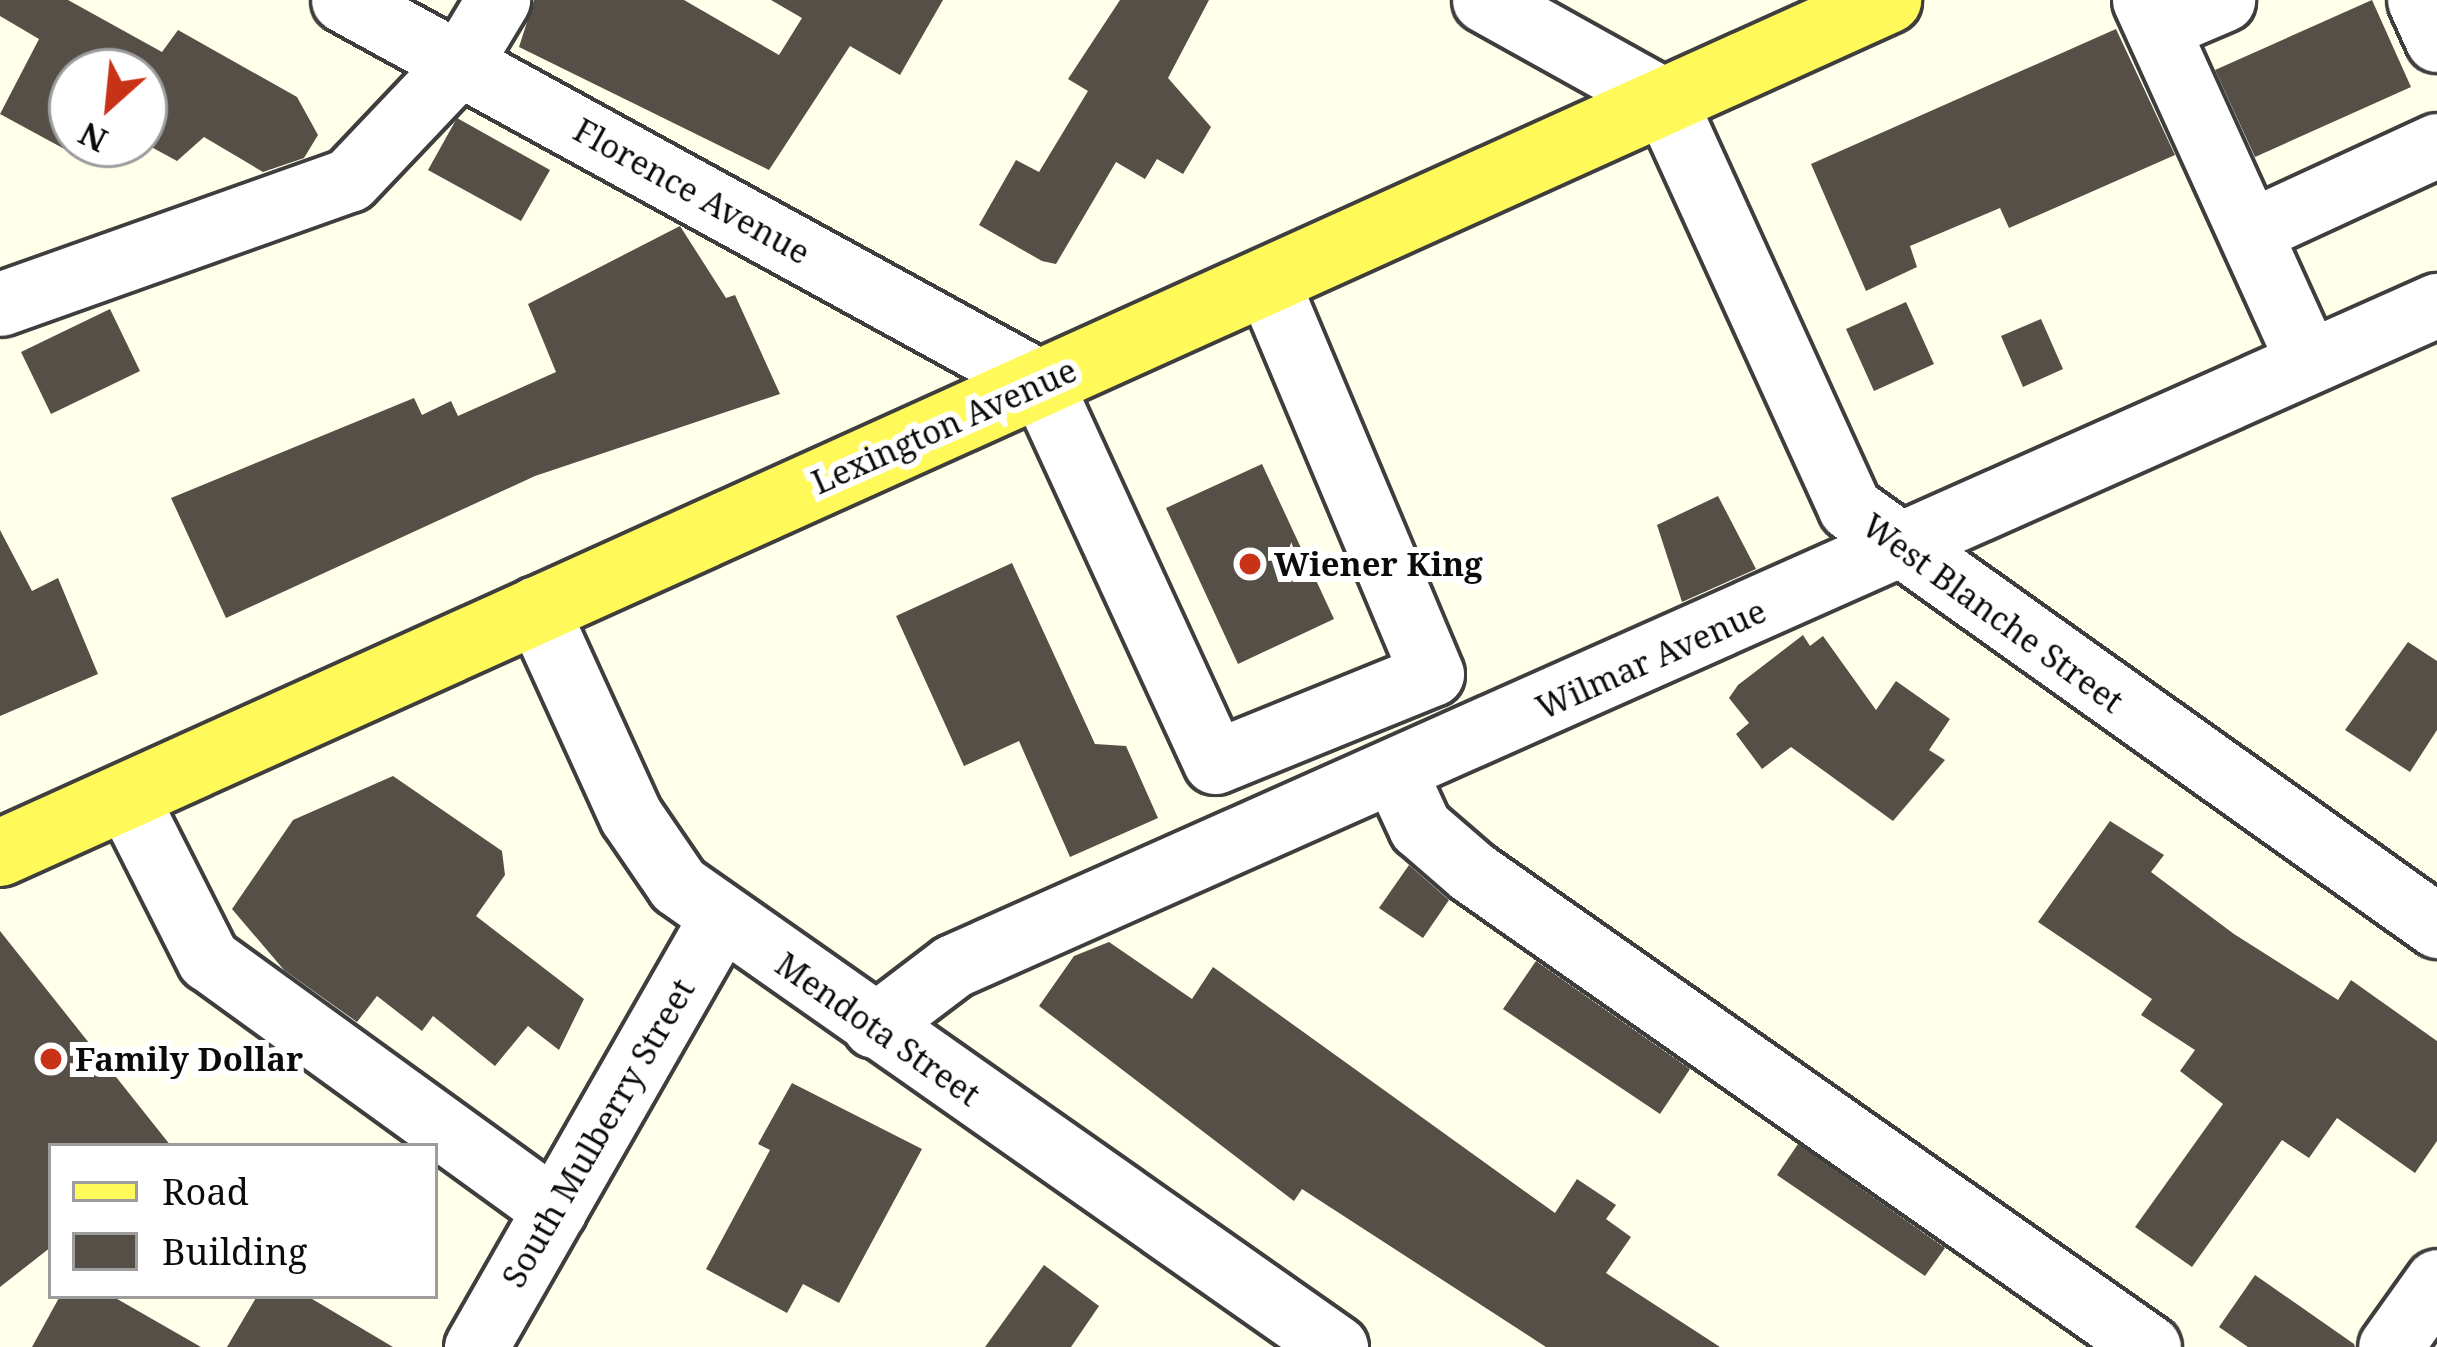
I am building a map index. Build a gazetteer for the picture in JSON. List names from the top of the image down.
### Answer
{
  "streets": {
    "main road": ["Lexington Avenue"],
    "street": [
      "Florence Avenue",
      "West Blanche Street",
      "Wilmar Avenue",
      "Mendota Street",
      "South Mulberry Street"
    ]
  },
  "crossings": [
    ["Florence Avenue", "Lexington Avenue"],
    ["Lexington Avenue", "West Blanche Street"],
    ["Lexington Avenue", "Mendota Street"],
    ["West Blanche Street", "Wilmar Avenue"],
    ["Wilmar Avenue", "Mendota Street"],
    ["Mendota Street", "South Mulberry Street"]
  ],
  "places": ["Wiener King", "Family Dollar"],
  "legend": ["Road", "Building"],
  "north": "bottom left"
}
